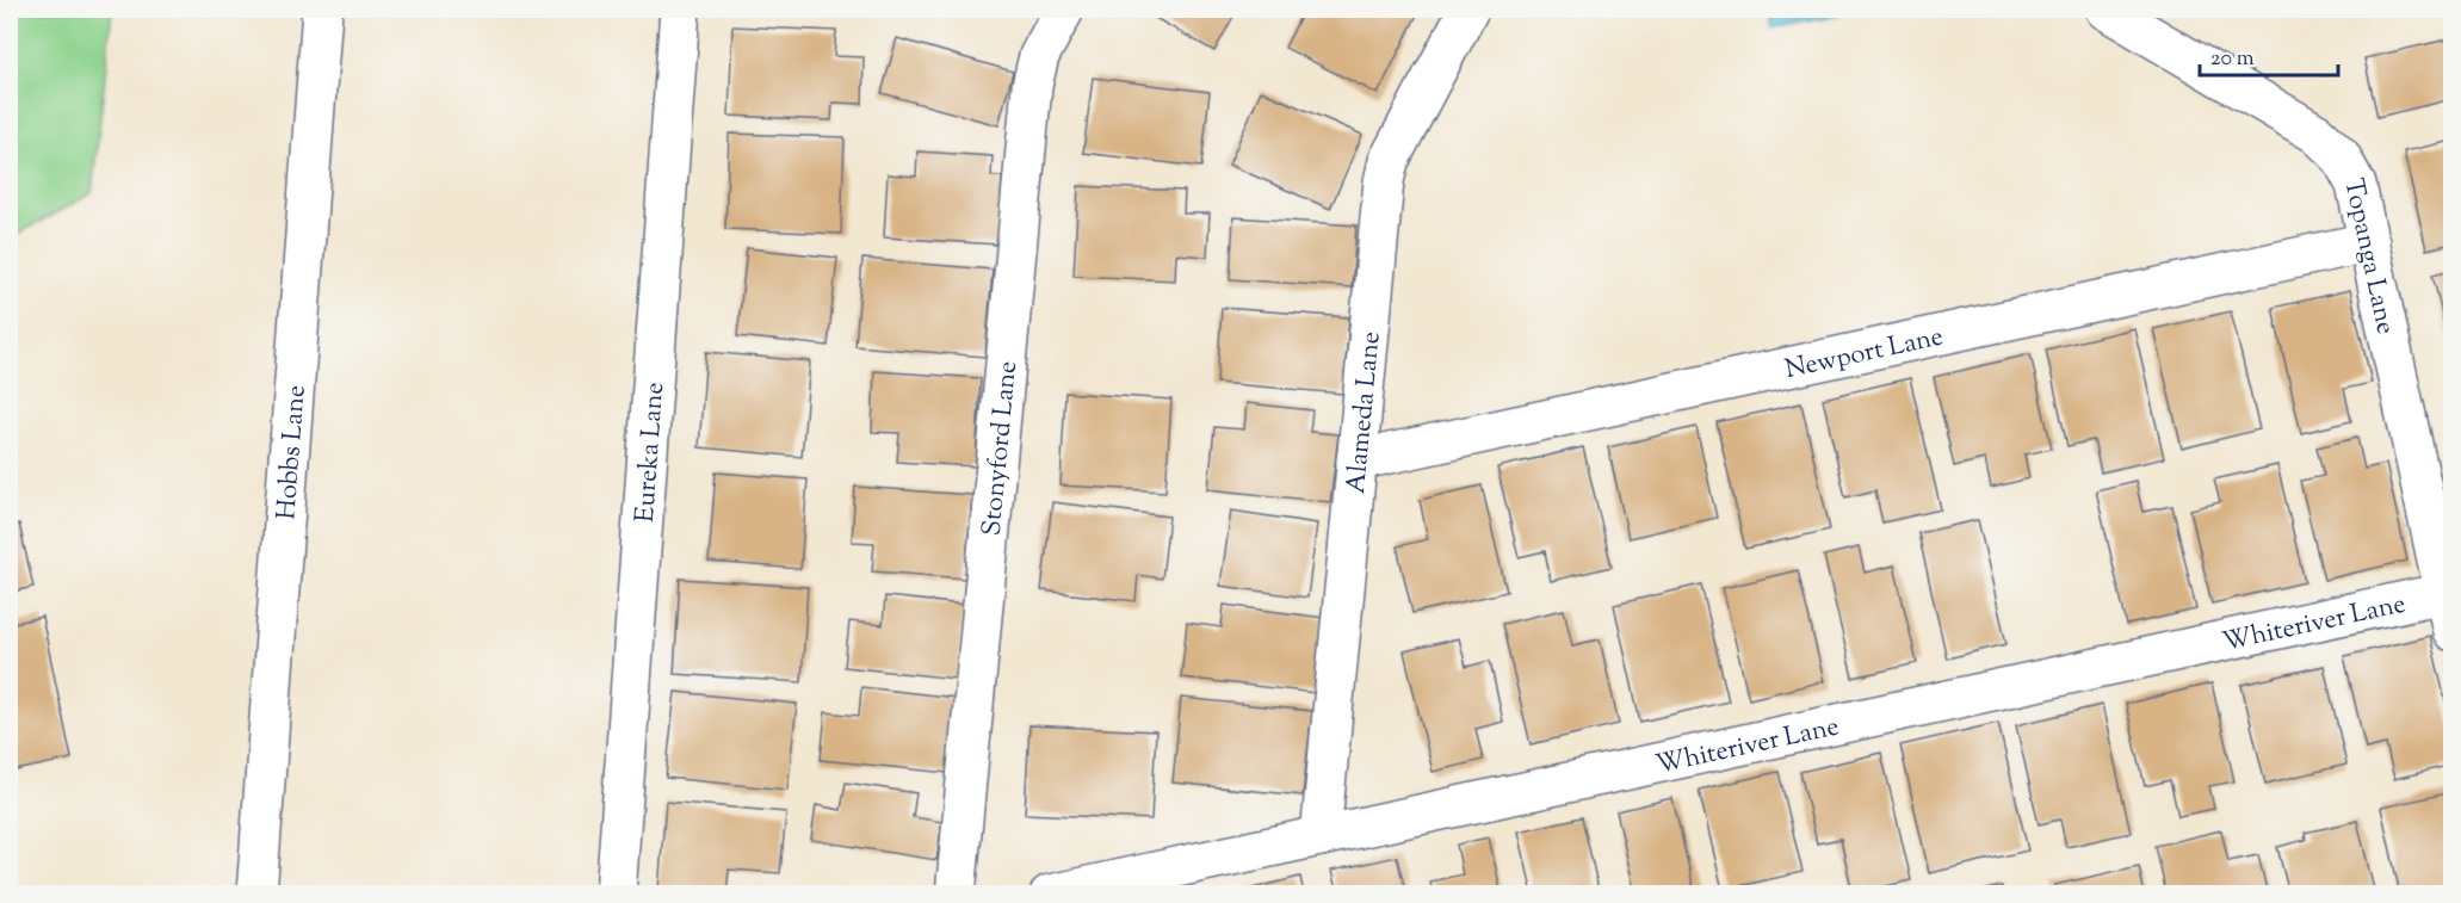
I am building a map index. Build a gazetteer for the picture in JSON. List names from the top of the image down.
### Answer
{
  "streets": {
    "street": [
      "Topanga Lane",
      "Newport Lane",
      "Alameda Lane",
      "Stonyford Lane",
      "Hobbs Lane",
      "Eureka Lane",
      "Whiteriver Lane"
    ]
  },
  "crossings": [
    ["Topanga Lane", "Newport Lane"],
    ["Topanga Lane", "Whiteriver Lane"],
    ["Newport Lane", "Alameda Lane"],
    ["Alameda Lane", "Whiteriver Lane"]
  ],
  "scale_bar": "20 m"
}
